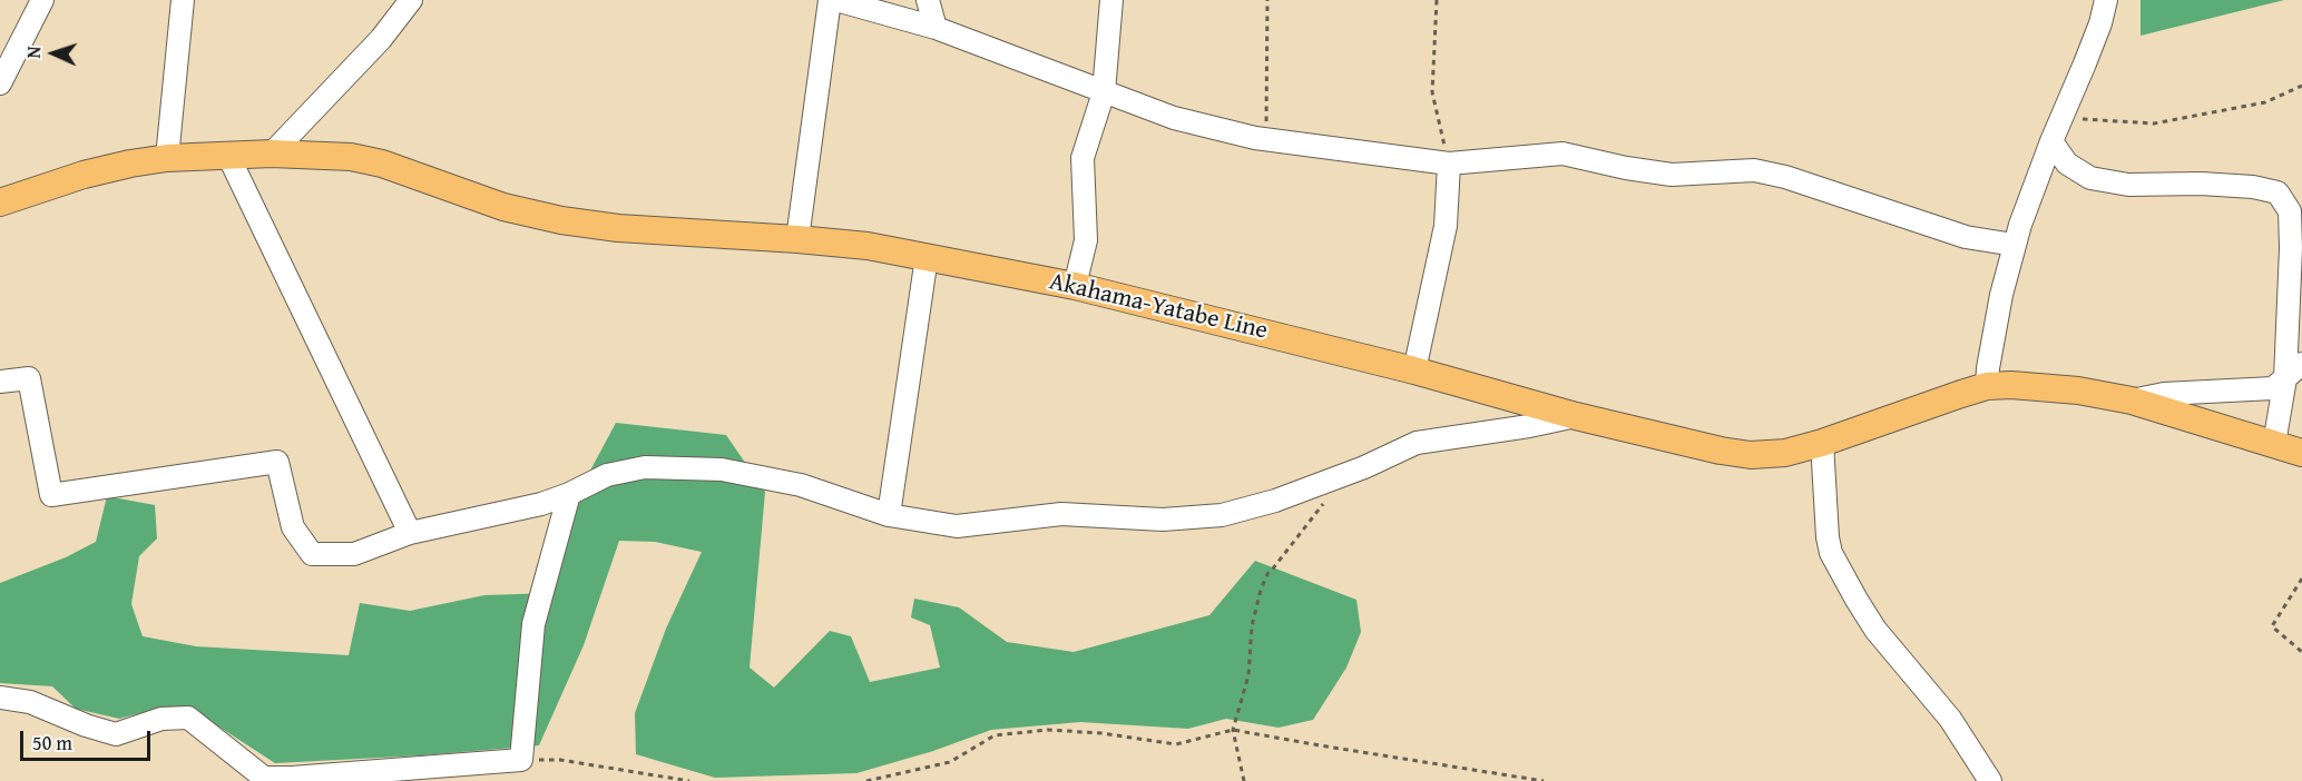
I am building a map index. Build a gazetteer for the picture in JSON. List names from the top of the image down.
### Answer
{
  "streets": {
    "main road": ["Akahama-Yatabe Line"]
  },
  "scale_bar": "50 m",
  "north": "left"
}
